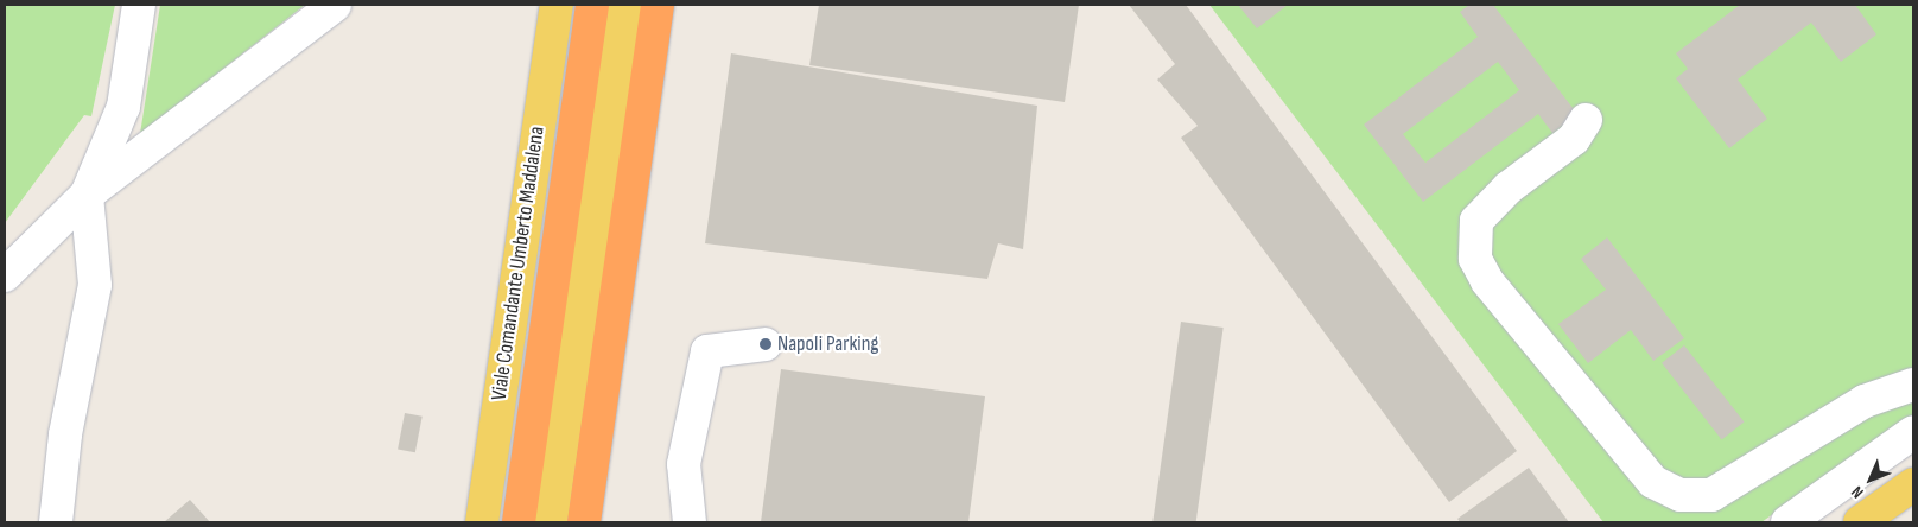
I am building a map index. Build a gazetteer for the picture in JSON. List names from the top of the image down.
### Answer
{
  "streets": {
    "main road": ["Viale Comandante Umberto Maddalena"]
  },
  "places": ["Napoli Parking"],
  "north": "bottom left"
}
